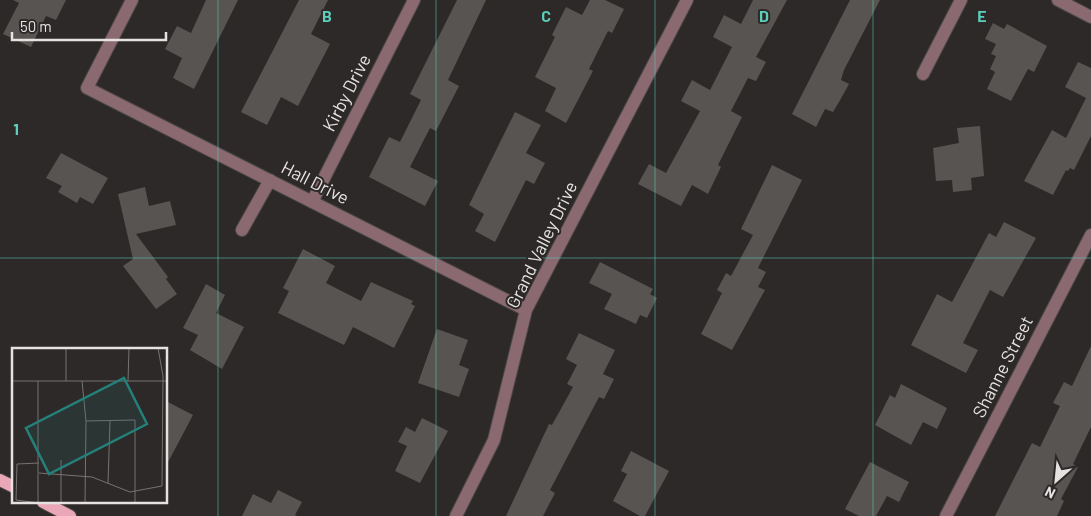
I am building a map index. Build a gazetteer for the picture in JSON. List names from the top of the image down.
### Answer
{
  "streets": {
    "street": [
      "Kirby Drive",
      "Hall Drive",
      "Grand Valley Drive",
      "Shanne Street"
    ]
  },
  "crossings": [
    ["Kirby Drive", "Hall Drive"],
    ["Hall Drive", "Grand Valley Drive"]
  ],
  "scale_bar": "50 m",
  "north": "bottom left",
  "grid": {
    "columns": [
      "B",
      "C",
      "D",
      "E"
    ],
    "rows": ["1"]
  }
}
